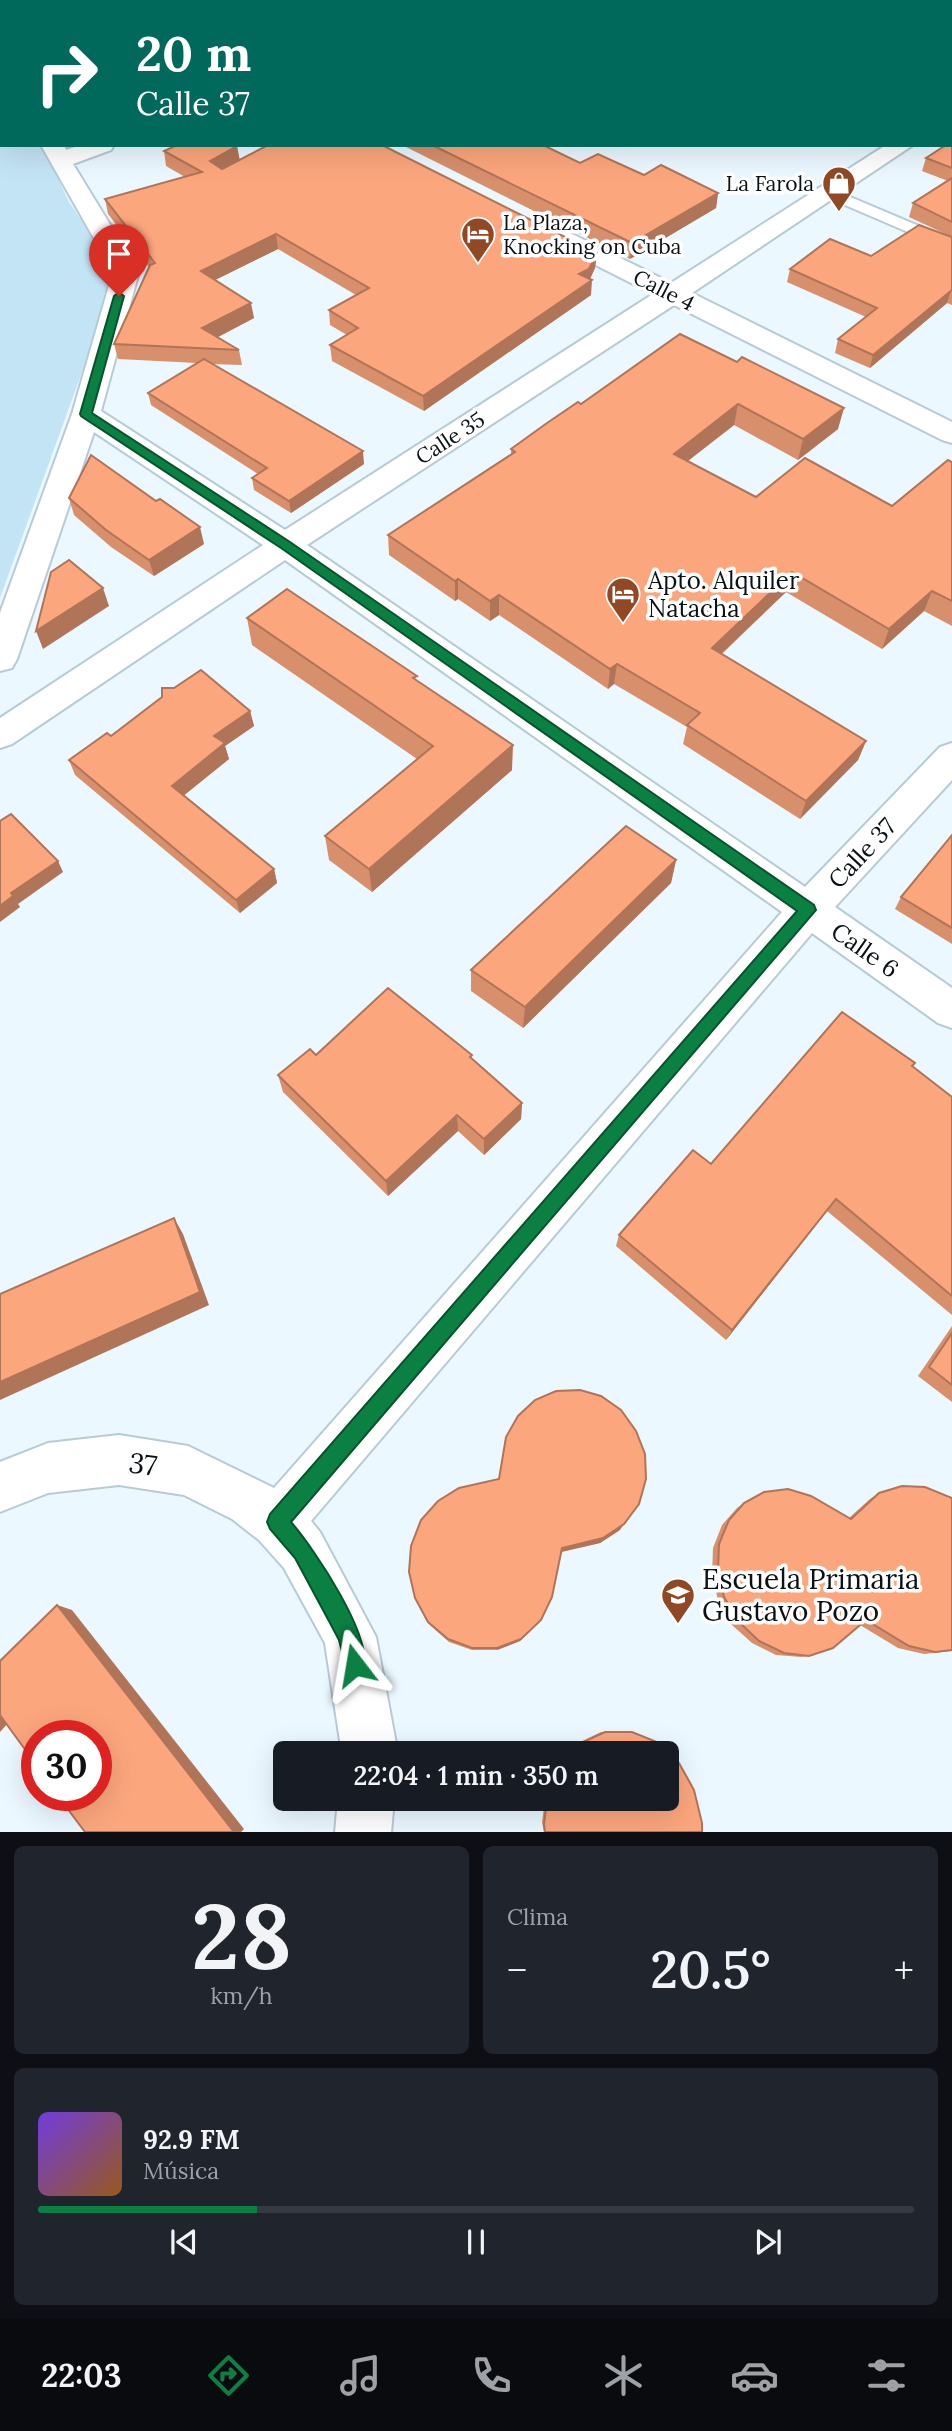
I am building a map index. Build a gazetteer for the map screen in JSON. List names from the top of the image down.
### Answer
{
  "streets": {
    "street": [
      "Calle 4",
      "Calle 35",
      "Calle 37",
      "Calle 6",
      "37"
    ]
  },
  "crossings": [
    ["Calle 4", "Calle 35"],
    ["Calle 35", "Calle 6"],
    ["Calle 37", "Calle 6"],
    ["Calle 37", "37"]
  ],
  "places": {
    "shop": ["La Farola"],
    "hotel": ["La Plaza, Knocking on Cuba", "Apto. Alquiler Natacha"],
    "school or university": ["Escuela Primaria Gustavo Pozo"]
  },
  "page": {
    "turn": ["20 m", "Calle 37"],
    "limit": "30",
    "trip": "22:04 · 1 min · 350 m",
    "tile": [
      ["28", "km/h"],
      "Clima"
    ],
    "heat": ["−", "20.5°", "+"],
    "song": ["92.9 FM", "Música"],
    "tabs": "22:03"
  }
}
